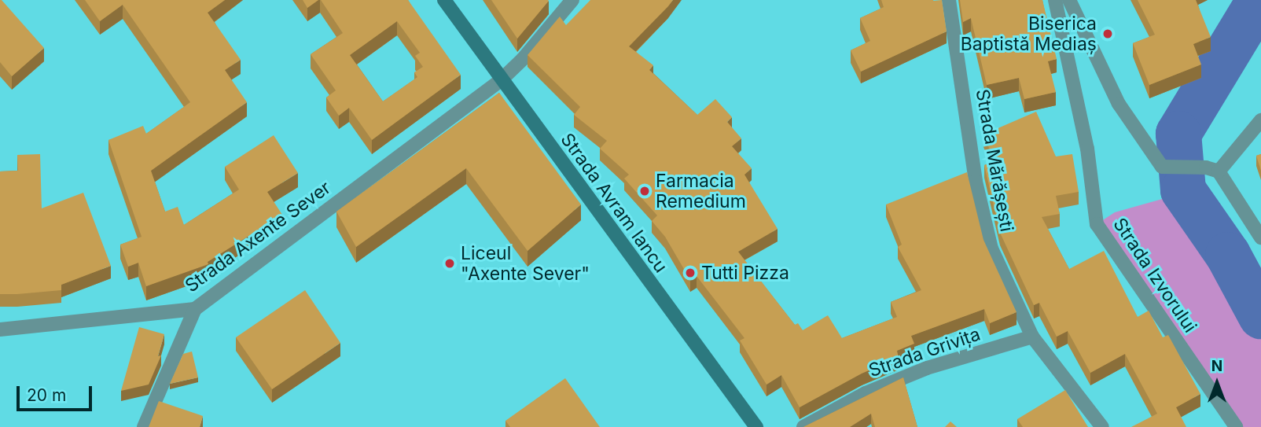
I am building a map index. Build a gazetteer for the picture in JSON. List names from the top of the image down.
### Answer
{
  "streets": {
    "main road": ["Strada Avram Iancu"],
    "street": [
      "Strada Mărășești",
      "Strada Axente Sever",
      "Strada Izvorului",
      "Strada Grivița"
    ]
  },
  "crossings": [
    ["Strada Mărășești", "Strada Grivița"],
    ["Strada Avram Iancu", "Strada Axente Sever"]
  ],
  "places": [
    "Biserica Baptistă Mediaș",
    "Farmacia Remedium",
    "Liceul \"Axente Sever\"",
    "Tutti Pizza"
  ],
  "scale_bar": "20 m",
  "north": "top"
}
